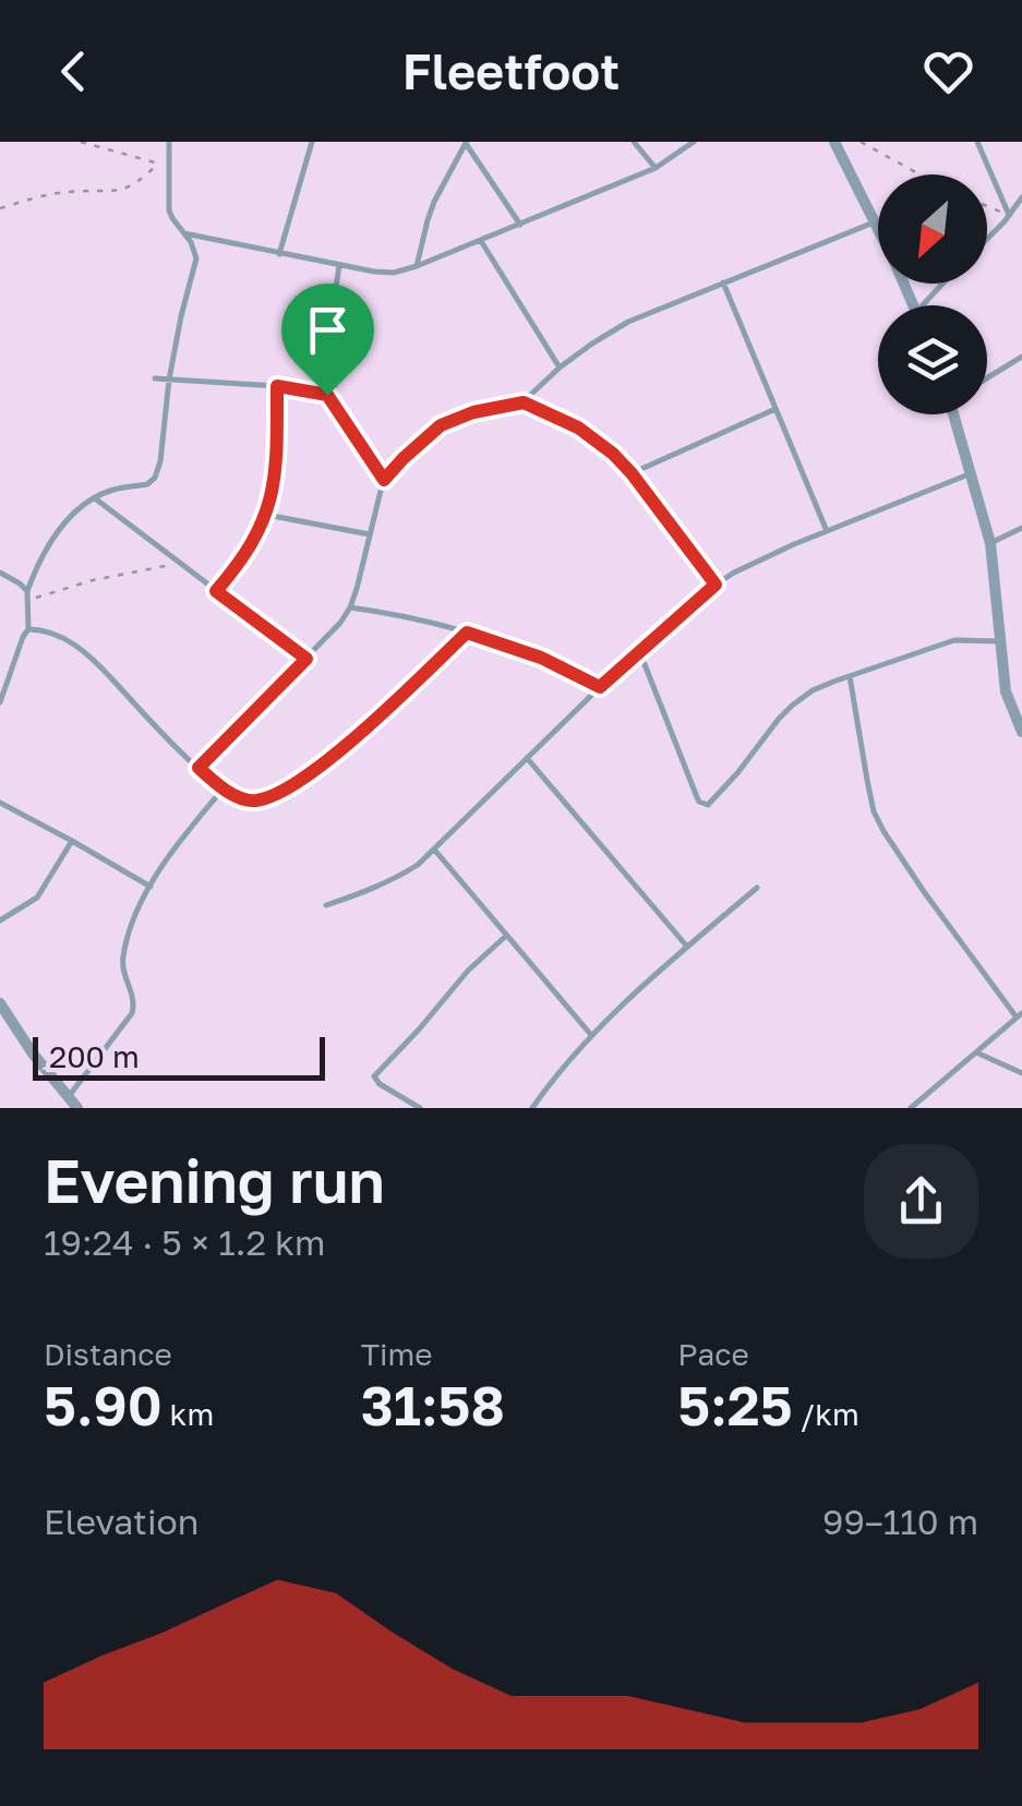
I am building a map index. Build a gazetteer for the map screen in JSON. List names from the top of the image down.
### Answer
{
  "scale_bar": "200 m",
  "north": "bottom left",
  "page": {
    "header": "Fleetfoot",
    "scale": "200 m",
    "heading": ["Evening run", "19:24 · 5 × 1.2 km"],
    "stats": [
      ["Distance", "5.90 km"],
      ["Time", "31:58"],
      ["Pace", "5:25 /km"]
    ],
    "chart": ["Elevation", "99–110 m"]
  }
}
